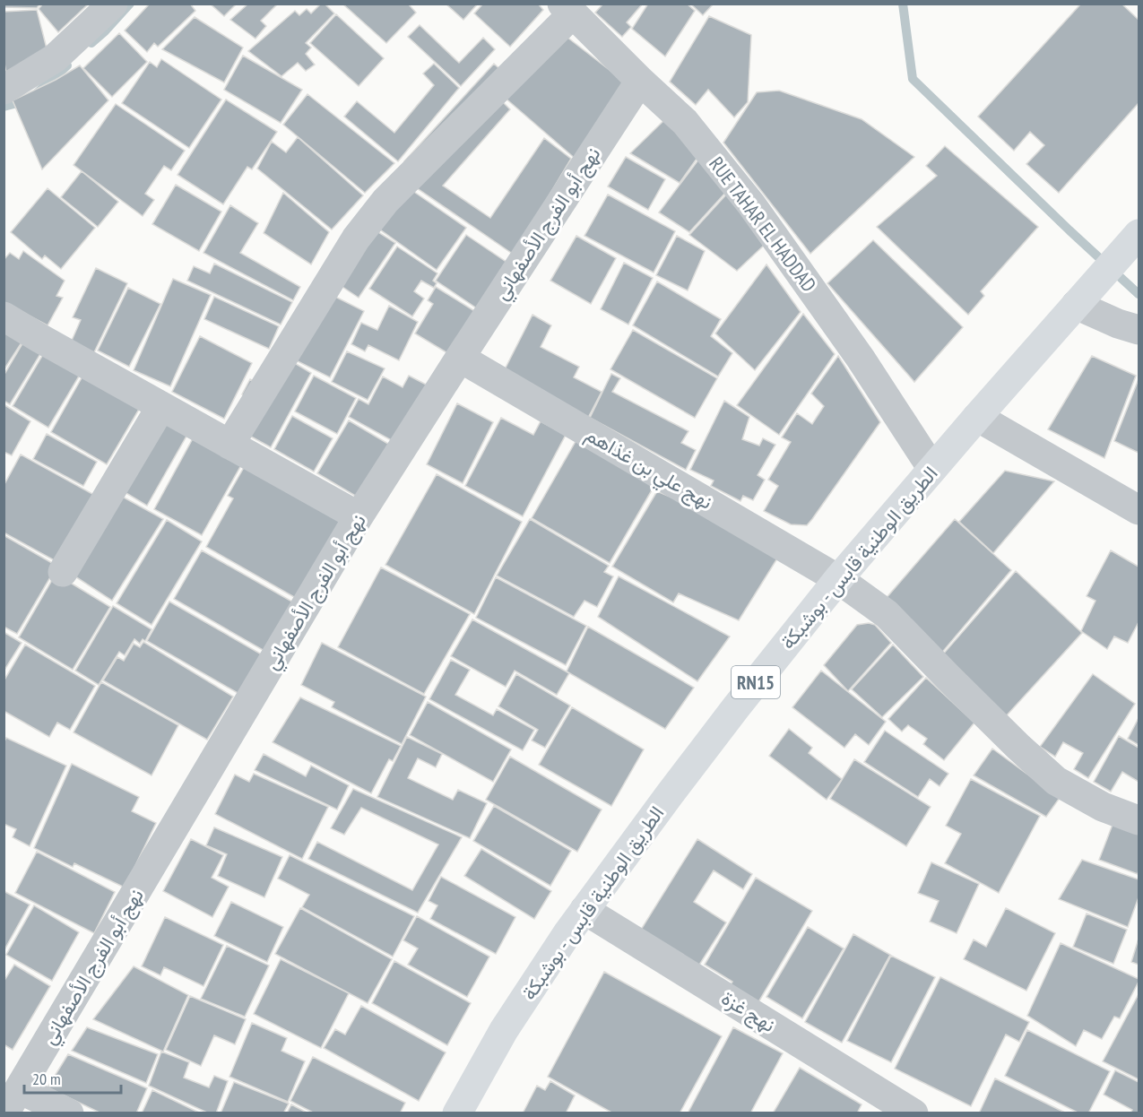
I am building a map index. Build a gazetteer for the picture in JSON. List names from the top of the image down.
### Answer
{
  "streets": {
    "main road": ["الطريق الوطنية قابس - بوشبكة", "RN15"],
    "street": [
      "نهج أبو الفرج الأصفهاني",
      "RUE TAHAR EL HADDAD",
      "نهج علي بن غذاهم",
      "نهج غزة"
    ]
  },
  "crossings": [
    ["نهج أبو الفرج الأصفهاني", "RUE TAHAR EL HADDAD"],
    ["نهج أبو الفرج الأصفهاني", "نهج علي بن غذاهم"],
    ["RUE TAHAR EL HADDAD", "الطريق الوطنية قابس - بوشبكة"],
    ["نهج علي بن غذاهم", "الطريق الوطنية قابس - بوشبكة"],
    ["الطريق الوطنية قابس - بوشبكة", "نهج غزة"]
  ],
  "scale_bar": "20 m"
}
